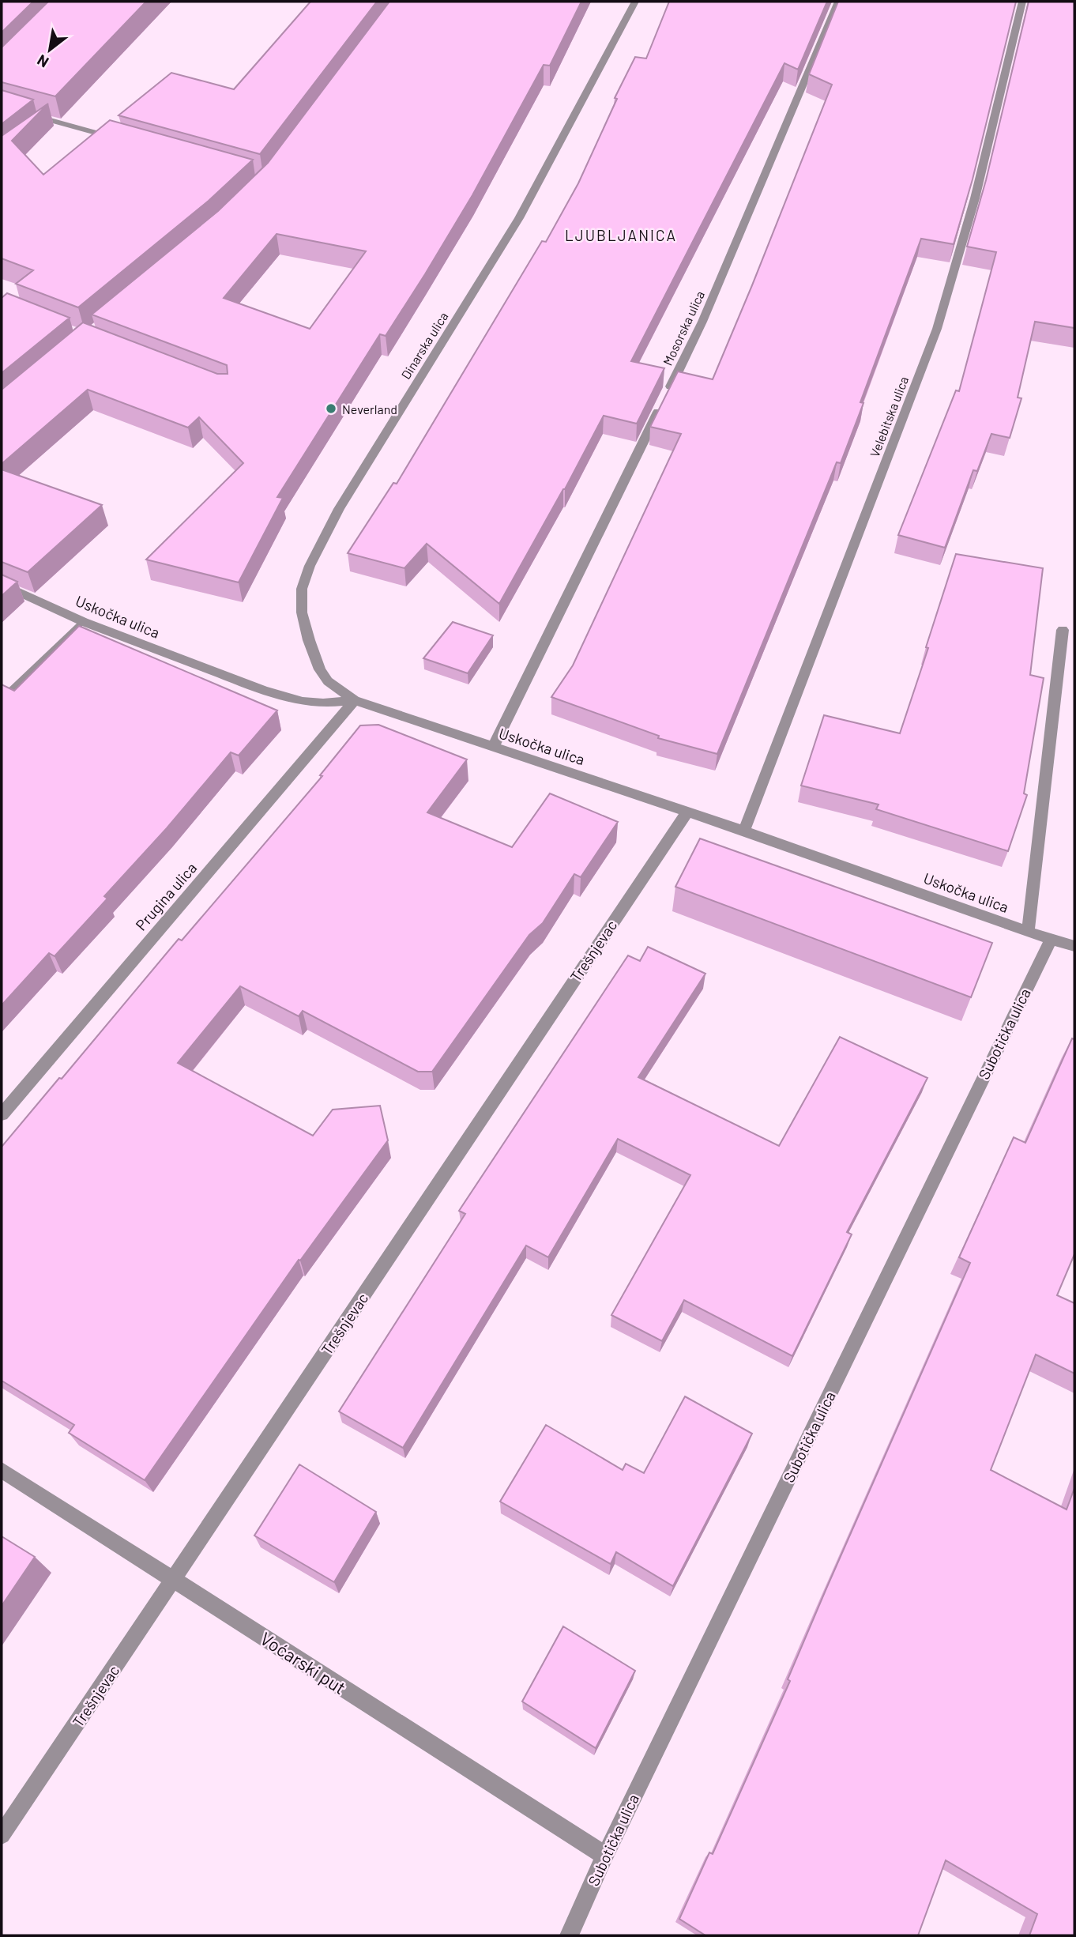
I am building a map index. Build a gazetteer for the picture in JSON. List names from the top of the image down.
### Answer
{
  "streets": {
    "street": [
      "Mosorska ulica",
      "Dinarska ulica",
      "Velebitska ulica",
      "Uskočka ulica",
      "Prugina ulica",
      "Trešnjevac",
      "Subotička ulica",
      "Voćarski put"
    ]
  },
  "crossings": [
    ["Mosorska ulica", "Uskočka ulica"],
    ["Dinarska ulica", "Uskočka ulica"],
    ["Dinarska ulica", "Prugina ulica"],
    ["Velebitska ulica", "Uskočka ulica"],
    ["Uskočka ulica", "Prugina ulica"],
    ["Uskočka ulica", "Trešnjevac"],
    ["Uskočka ulica", "Subotička ulica"],
    ["Trešnjevac", "Voćarski put"],
    ["Subotička ulica", "Voćarski put"]
  ],
  "districts": ["LJUBLJANICA"],
  "places": ["Neverland"],
  "north": "bottom left"
}
